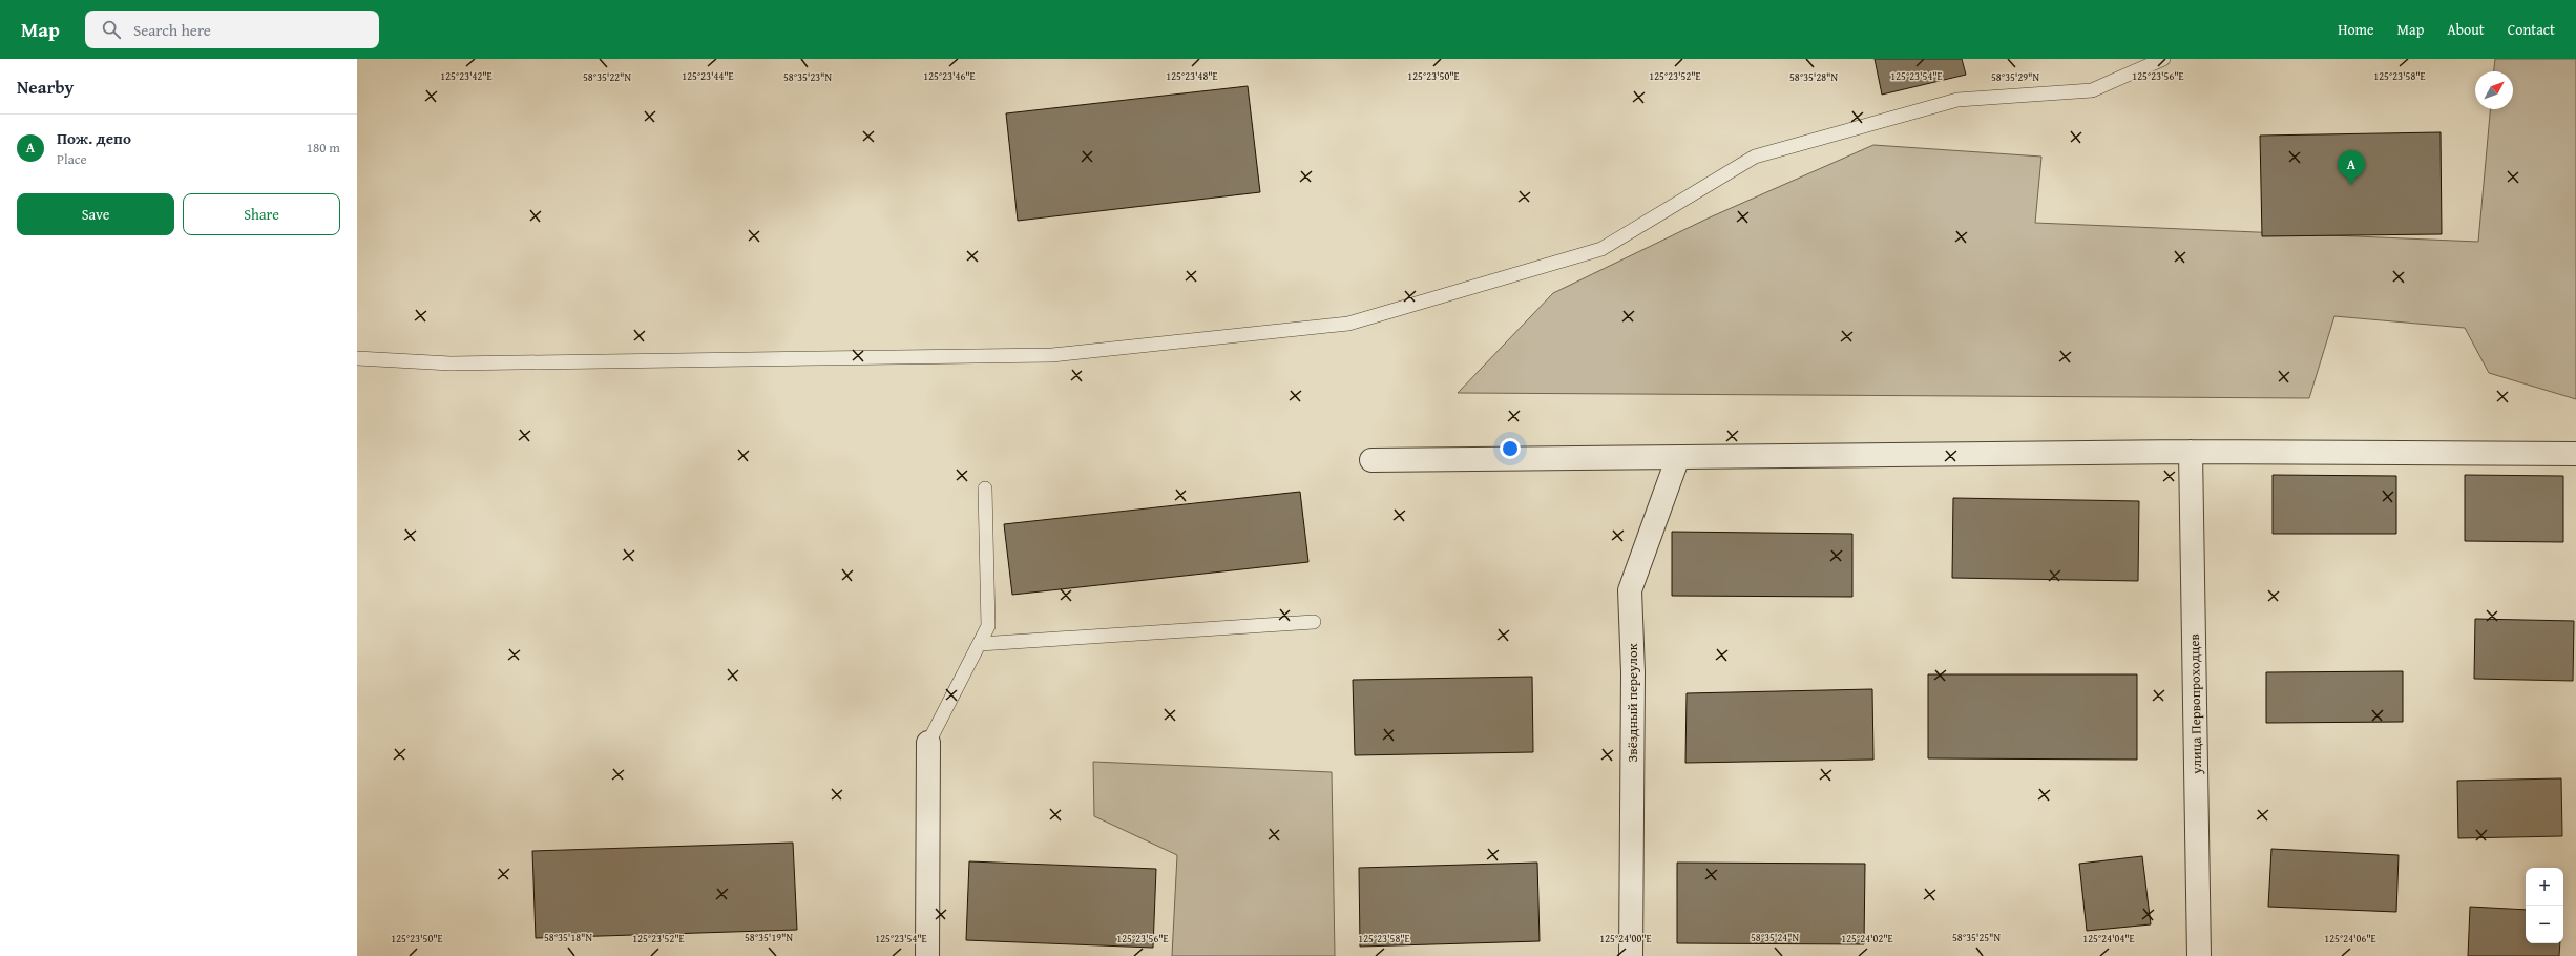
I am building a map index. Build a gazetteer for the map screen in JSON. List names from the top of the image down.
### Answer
{
  "streets": {
    "street": ["Звёздный переулок", "улица Первопроходцев"]
  },
  "north": "top right",
  "page": {
    "header": "Map",
    "search": "Search here",
    "nav": [
      "Home",
      "Map",
      "About",
      "Contact"
    ],
    "heading": "Nearby",
    "list": [
      {
        "mark": "A",
        "name": "Пож. депо",
        "note": "Place",
        "value": "180 m"
      }
    ],
    "pins": "A",
    "buttons": ["Save", "Share"],
    "map_buttons": ["+", "−"]
  },
  "coordinates": [
    "125°23'42\"E",
    "125°23'44\"E",
    "125°23'46\"E",
    "125°23'48\"E",
    "125°23'50\"E",
    "125°23'52\"E",
    "125°23'54\"E",
    "125°23'56\"E",
    "125°23'58\"E",
    "58°35'22\"N",
    "58°35'23\"N",
    "58°35'28\"N",
    "58°35'29\"N",
    "58°35'18\"N",
    "58°35'19\"N",
    "58°35'24\"N",
    "58°35'25\"N",
    "125°24'00\"E",
    "125°24'02\"E",
    "125°24'04\"E",
    "125°24'06\"E"
  ]
}
